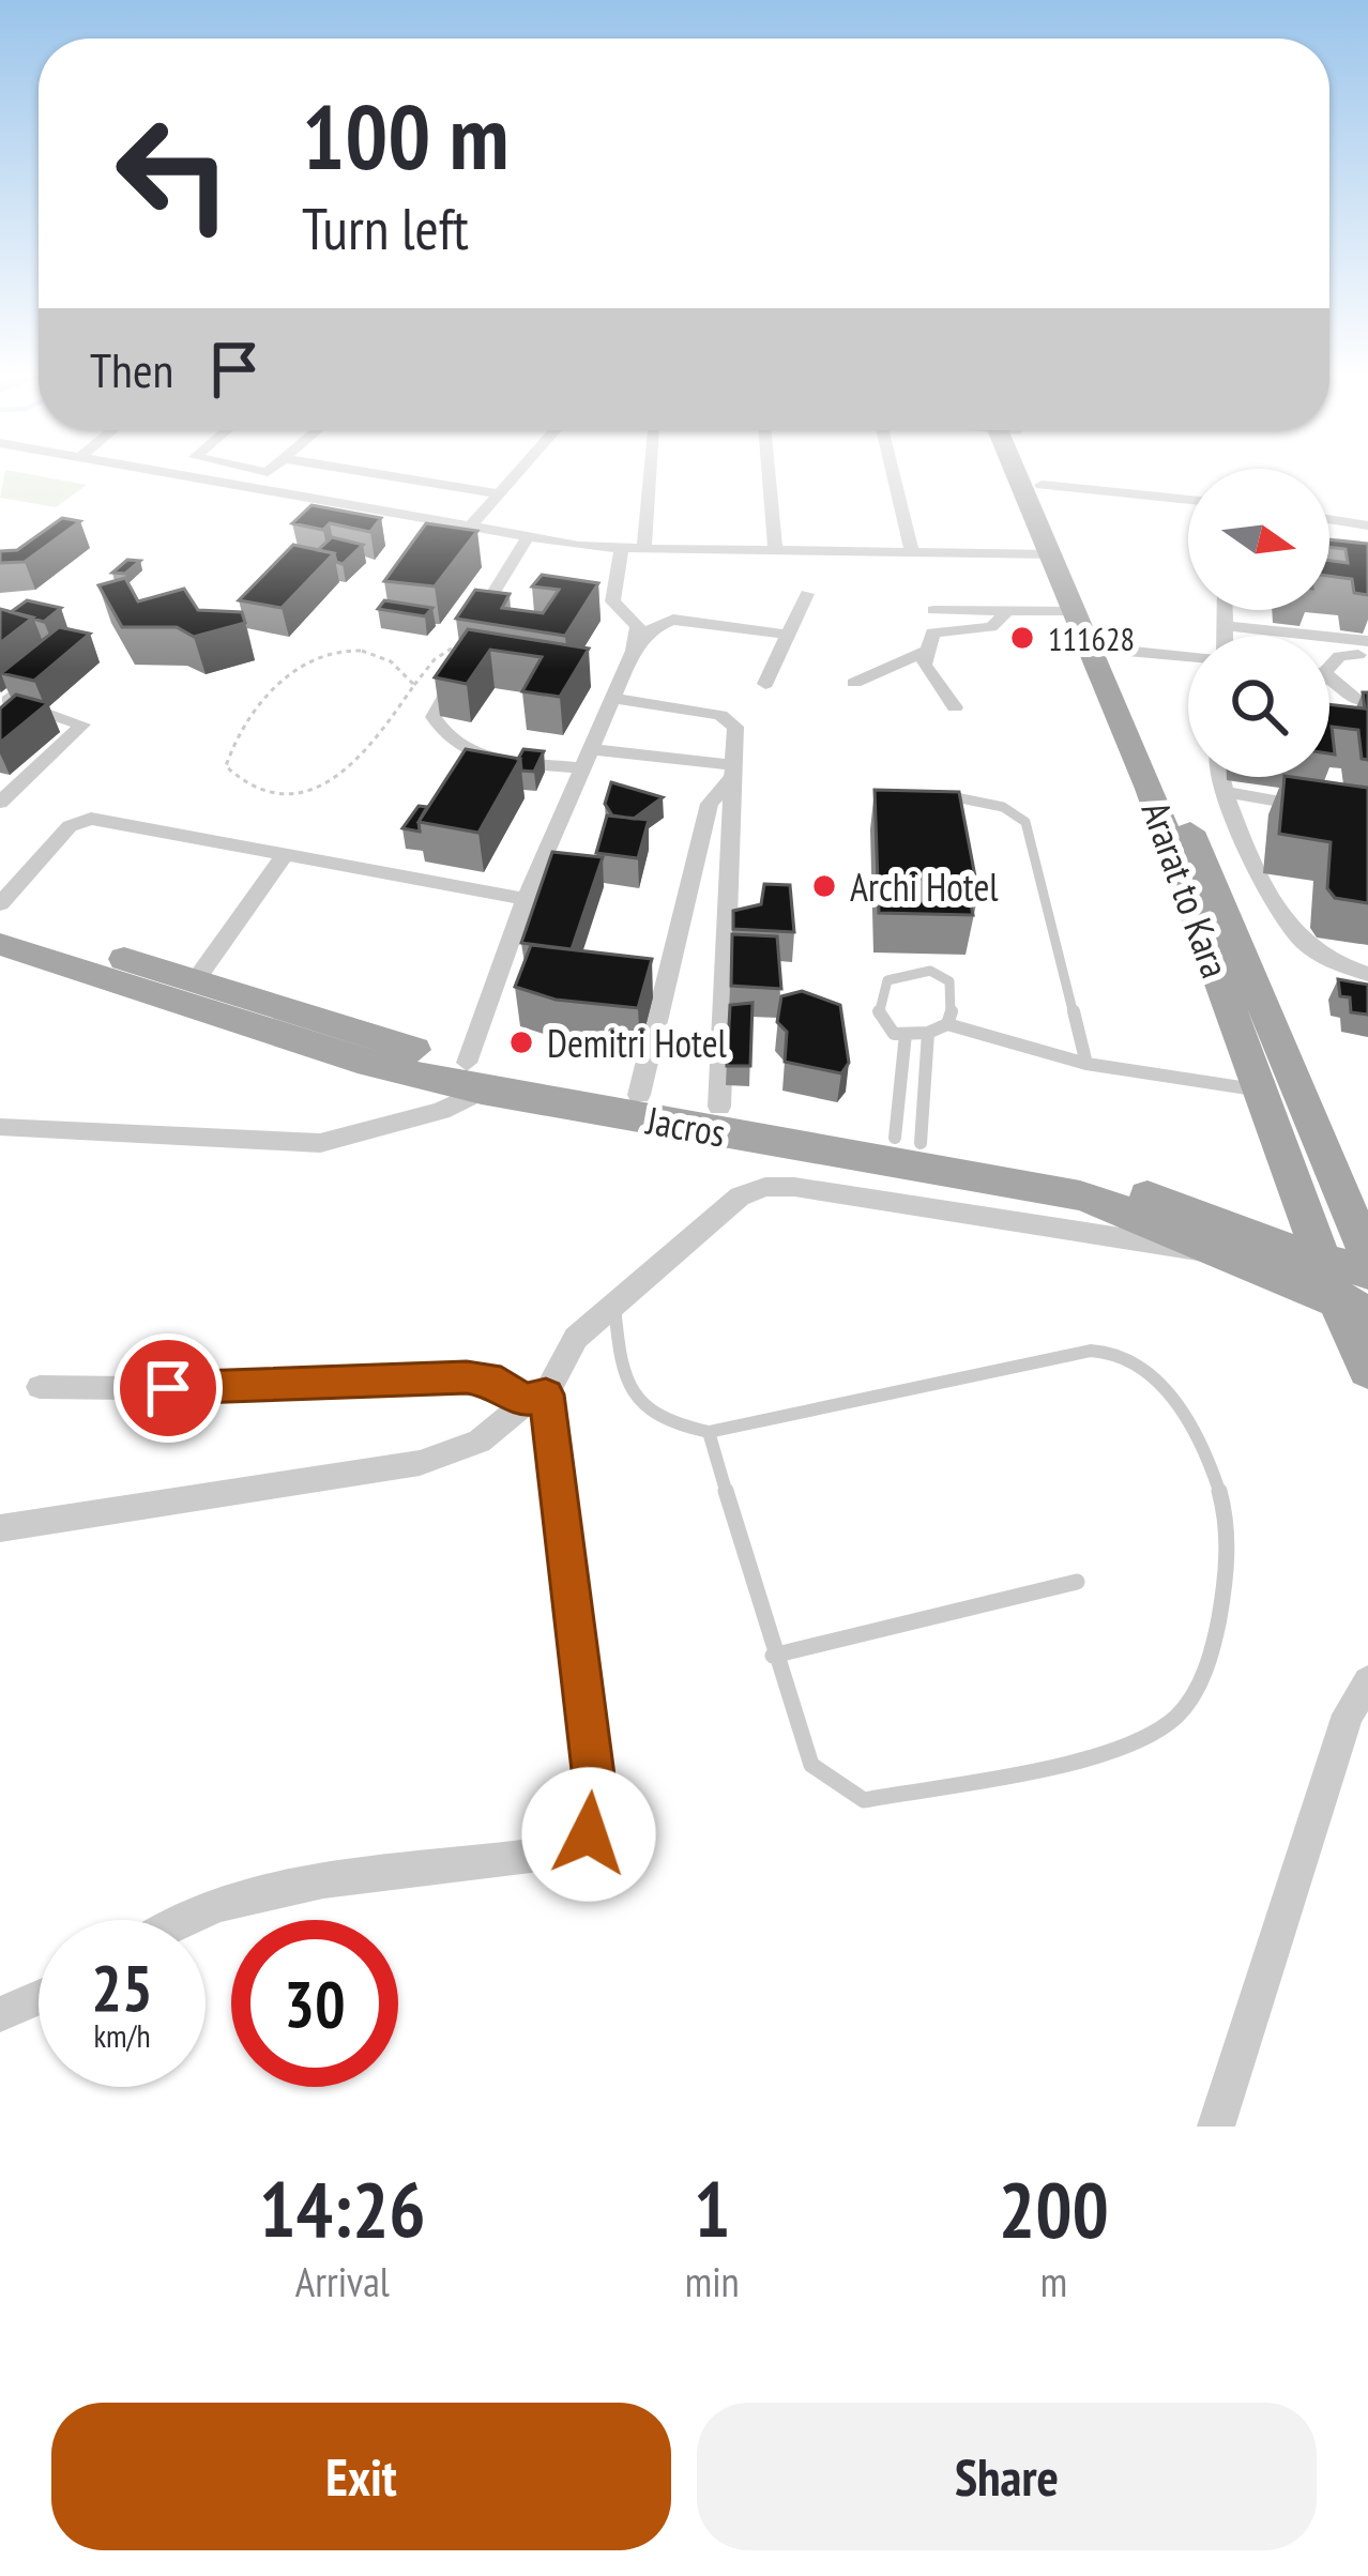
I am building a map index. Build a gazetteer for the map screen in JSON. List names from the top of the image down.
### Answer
{
  "streets": {
    "main road": ["Ararat to Kara", "Jacros"]
  },
  "crossings": [
    ["Ararat to Kara", "Jacros"]
  ],
  "places": ["111628", "Archi Hotel", "Demitri Hotel"],
  "north": "right",
  "page": {
    "turn": ["100 m", "Turn left"],
    "then": "Then",
    "speed": "25 km/h",
    "limit": "30",
    "eta": [
      "14:26",
      "Arrival",
      "1",
      "min",
      "200",
      "m"
    ],
    "buttons": ["Exit", "Share"]
  }
}
